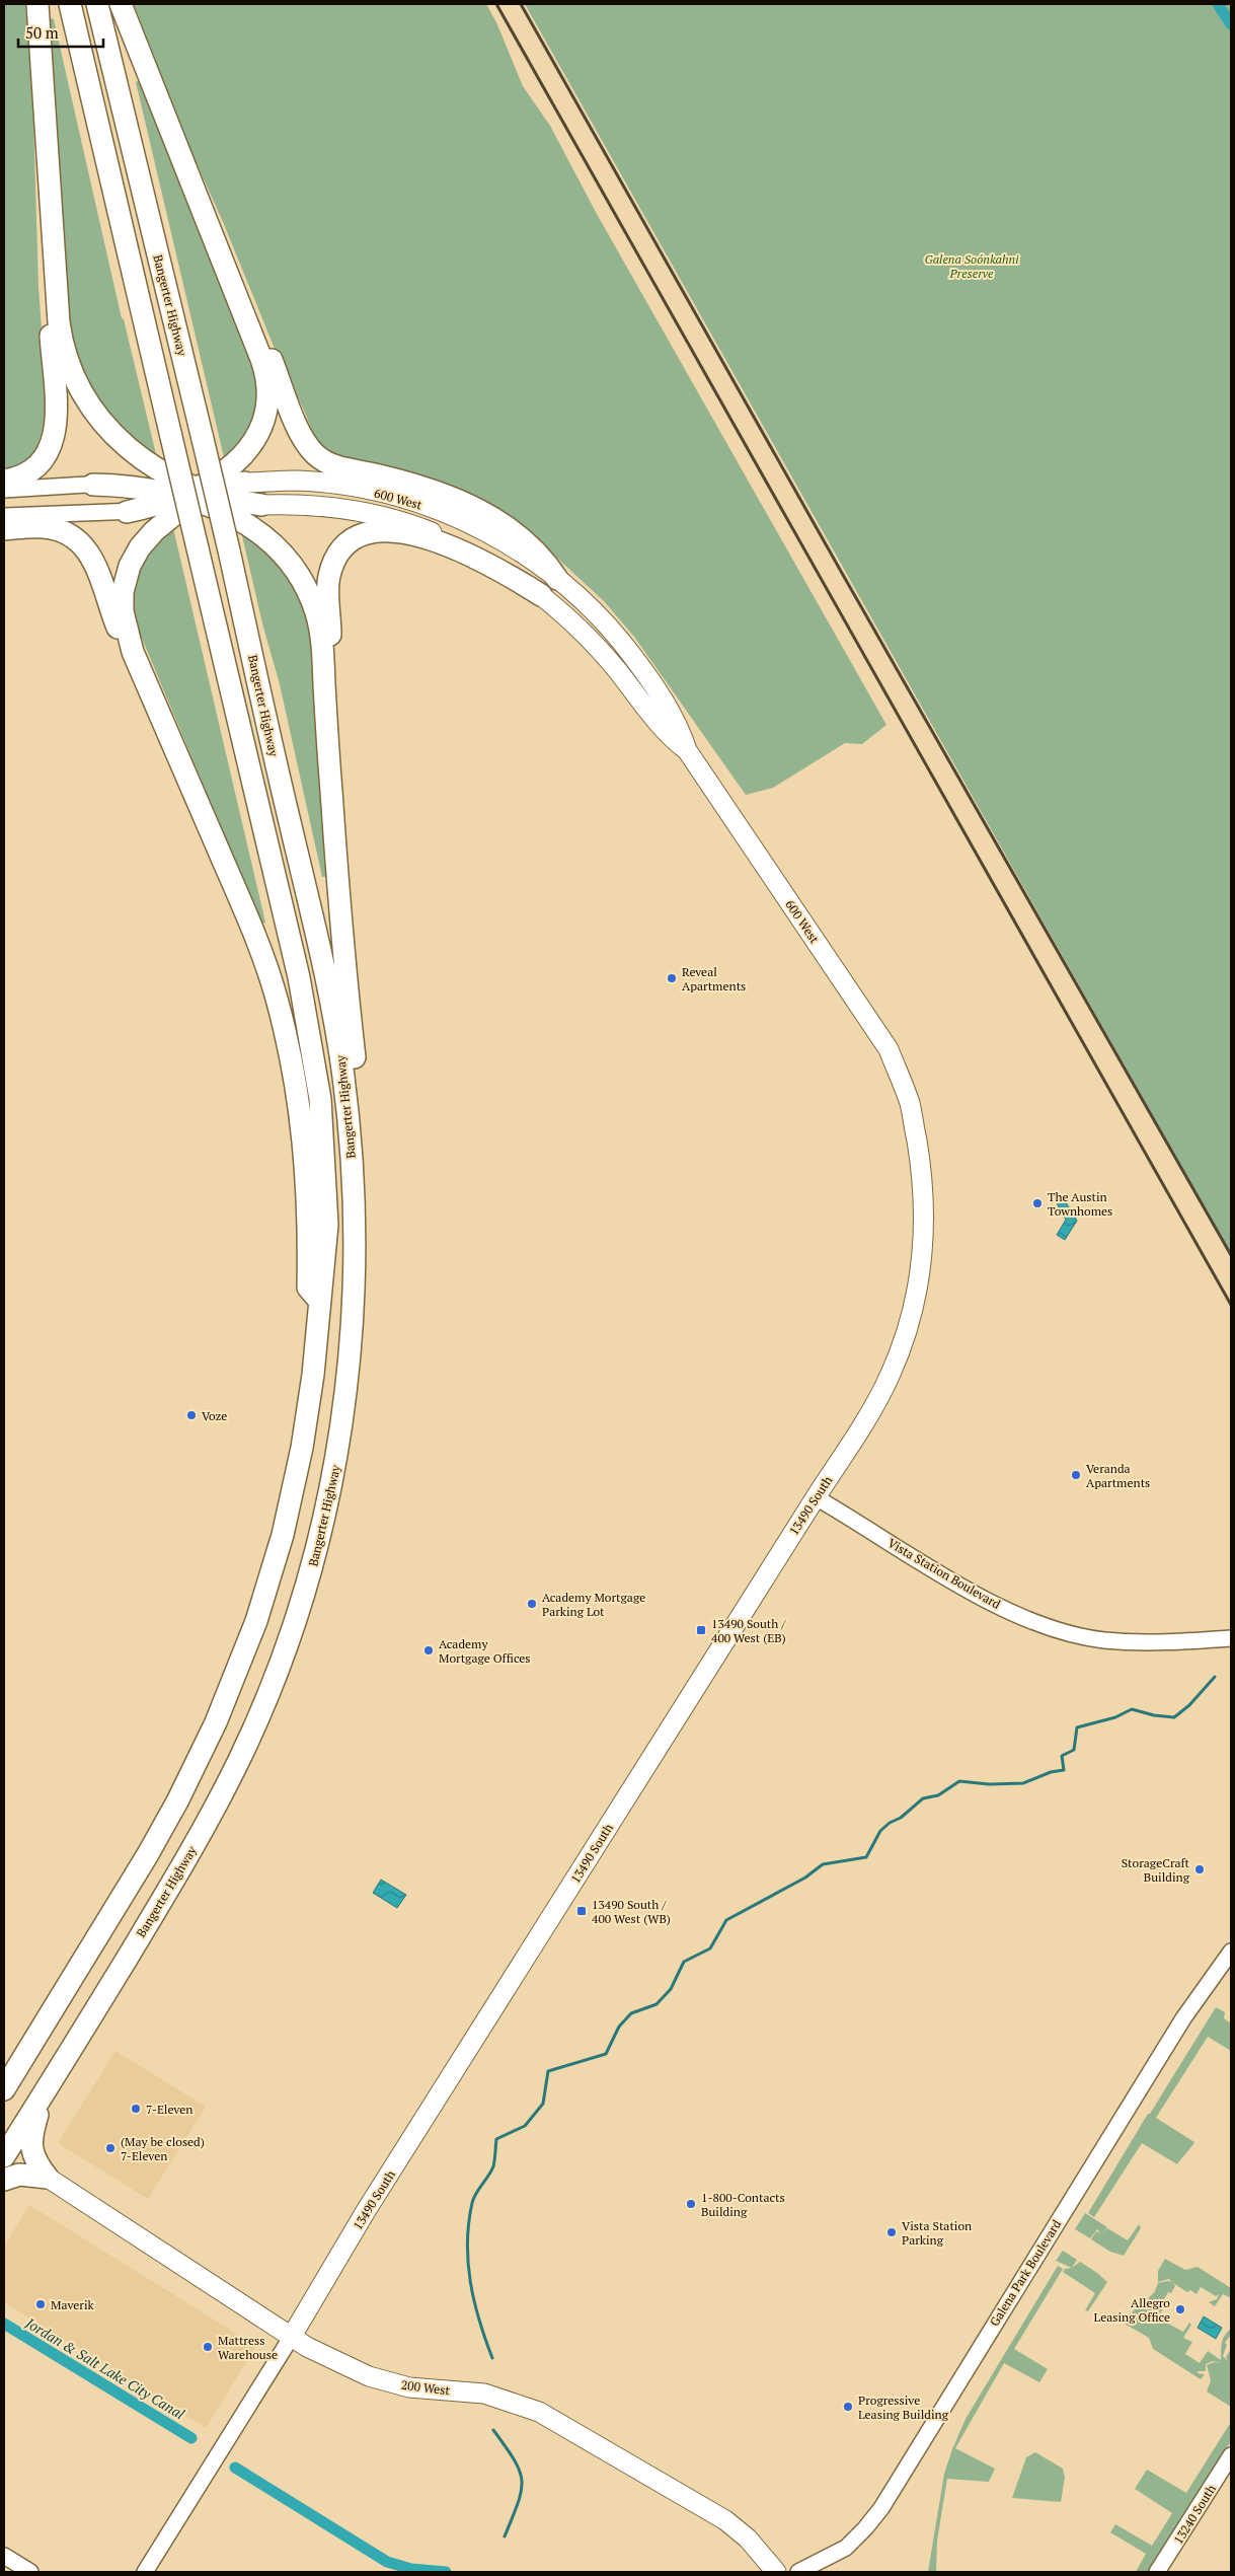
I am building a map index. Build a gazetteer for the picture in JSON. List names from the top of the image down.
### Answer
{
  "streets": {
    "highway": ["Bangerter Highway"],
    "main road": ["600 West", "13490 South", "200 West"],
    "street": ["Vista Station Boulevard", "Galena Park Boulevard", "13240 South"]
  },
  "crossings": [
    ["600 West", "13490 South"],
    ["13490 South", "Vista Station Boulevard"],
    ["13490 South", "200 West"]
  ],
  "water": ["Jordan & Salt Lake City Canal"],
  "parks": ["Galena Soónkahni Preserve"],
  "places": {
    "other": [
      "Reveal Apartments",
      "The Austin Townhomes",
      "Voze",
      "Veranda Apartments",
      "Academy Mortgage Parking Lot",
      "Academy Mortgage Offices",
      "StorageCraft Building",
      "7-Eleven",
      "(May be closed) 7-Eleven",
      "1-800-Contacts Building",
      "Vista Station Parking",
      "Maverik",
      "Allegro Leasing Office",
      "Mattress Warehouse",
      "Progressive Leasing Building"
    ],
    "transit": ["13490 South / 400 West (EB)", "13490 South / 400 West (WB)"]
  },
  "scale_bar": "50 m"
}
